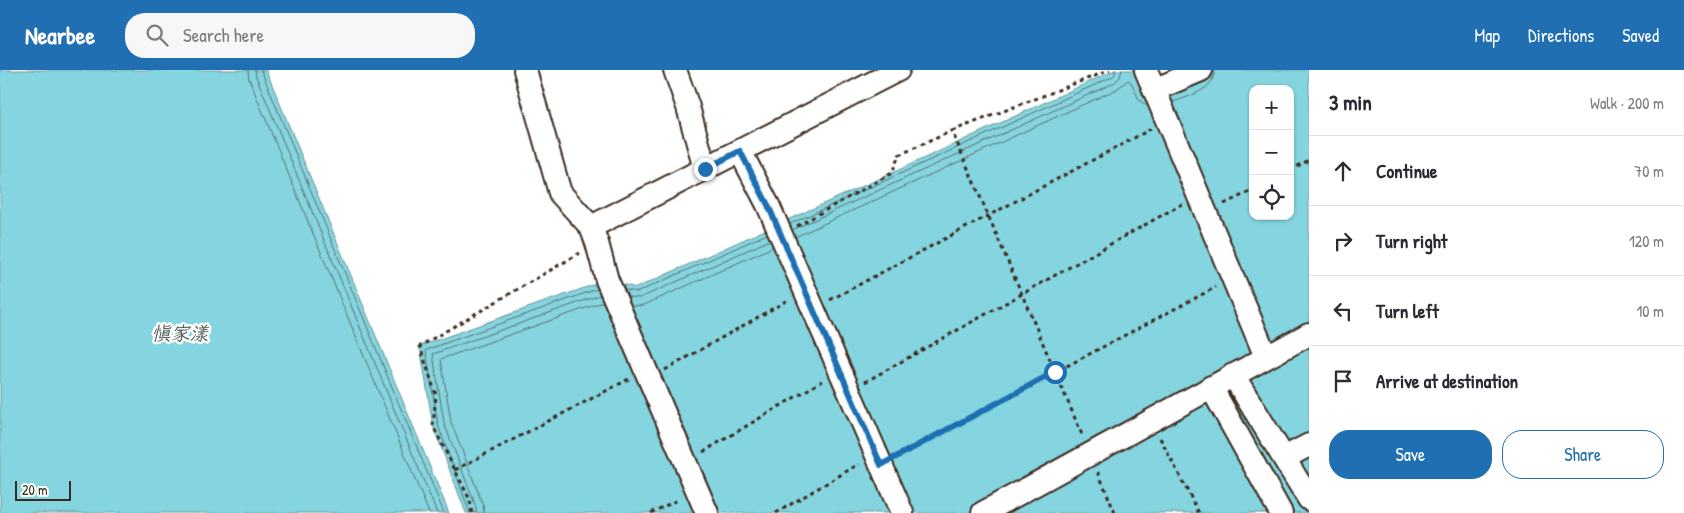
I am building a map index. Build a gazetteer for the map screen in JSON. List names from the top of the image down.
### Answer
{
  "water": ["慎家漾"],
  "scale_bar": "20 m",
  "page": {
    "header": "Nearbee",
    "search": "Search here",
    "nav": ["Map", "Directions", "Saved"],
    "heading": ["3 min", "Walk · 200 m"],
    "map_buttons": ["+", "−"],
    "list": [
      ["Continue", "70 m"],
      ["Turn right", "120 m"],
      ["Turn left", "10 m"],
      "Arrive at destination"
    ],
    "buttons": ["Save", "Share"],
    "scale": "20 m"
  }
}
